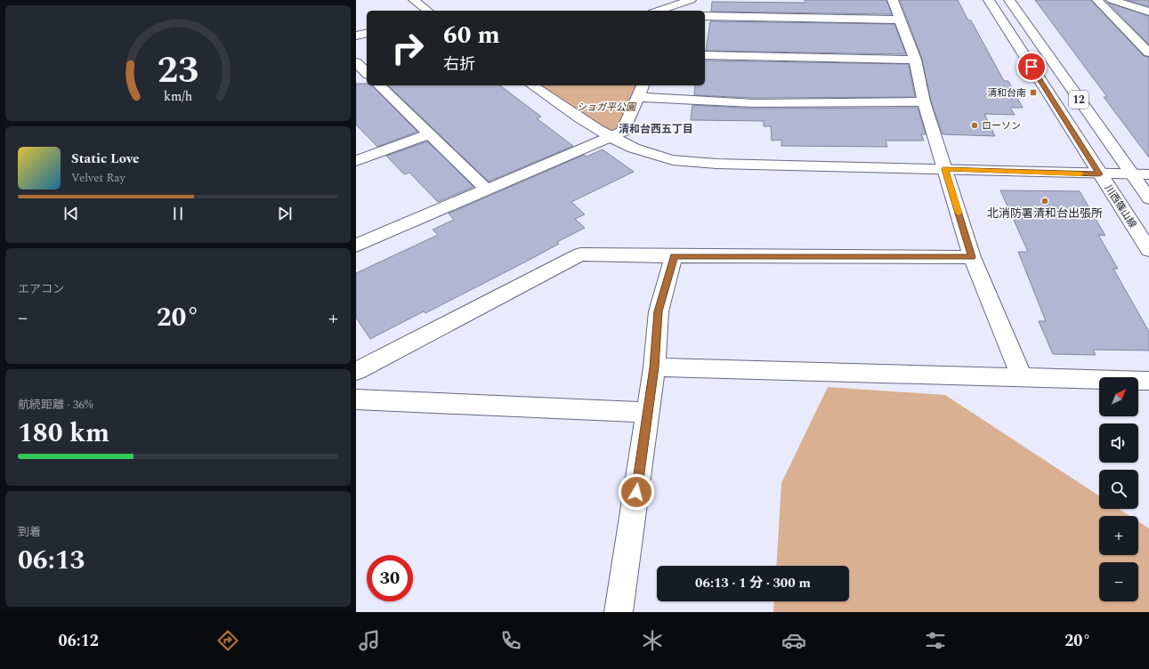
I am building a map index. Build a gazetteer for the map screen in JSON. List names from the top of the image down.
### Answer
{
  "streets": {
    "street": ["12", "川西篠山線"]
  },
  "districts": ["清和台西五丁目"],
  "parks": ["ショガ平公園"],
  "places": {
    "transit": ["清和台南"],
    "other": ["ローソン", "北消防署清和台出張所"]
  },
  "north": "top right",
  "page": {
    "turn": ["60 m", "右折"],
    "song": ["Static Love", "Velvet Ray"],
    "tile": [
      "エアコン",
      ["航続距離 · 36%", "180 km"],
      ["到着", "06:13"]
    ],
    "heat": ["−", "20°", "+"],
    "map_buttons": ["+", "−"],
    "limit": "30",
    "trip": "06:13 · 1 分 · 300 m",
    "tabs": ["06:12", "20°"],
    "gauge": ["23", "km/h"]
  }
}
